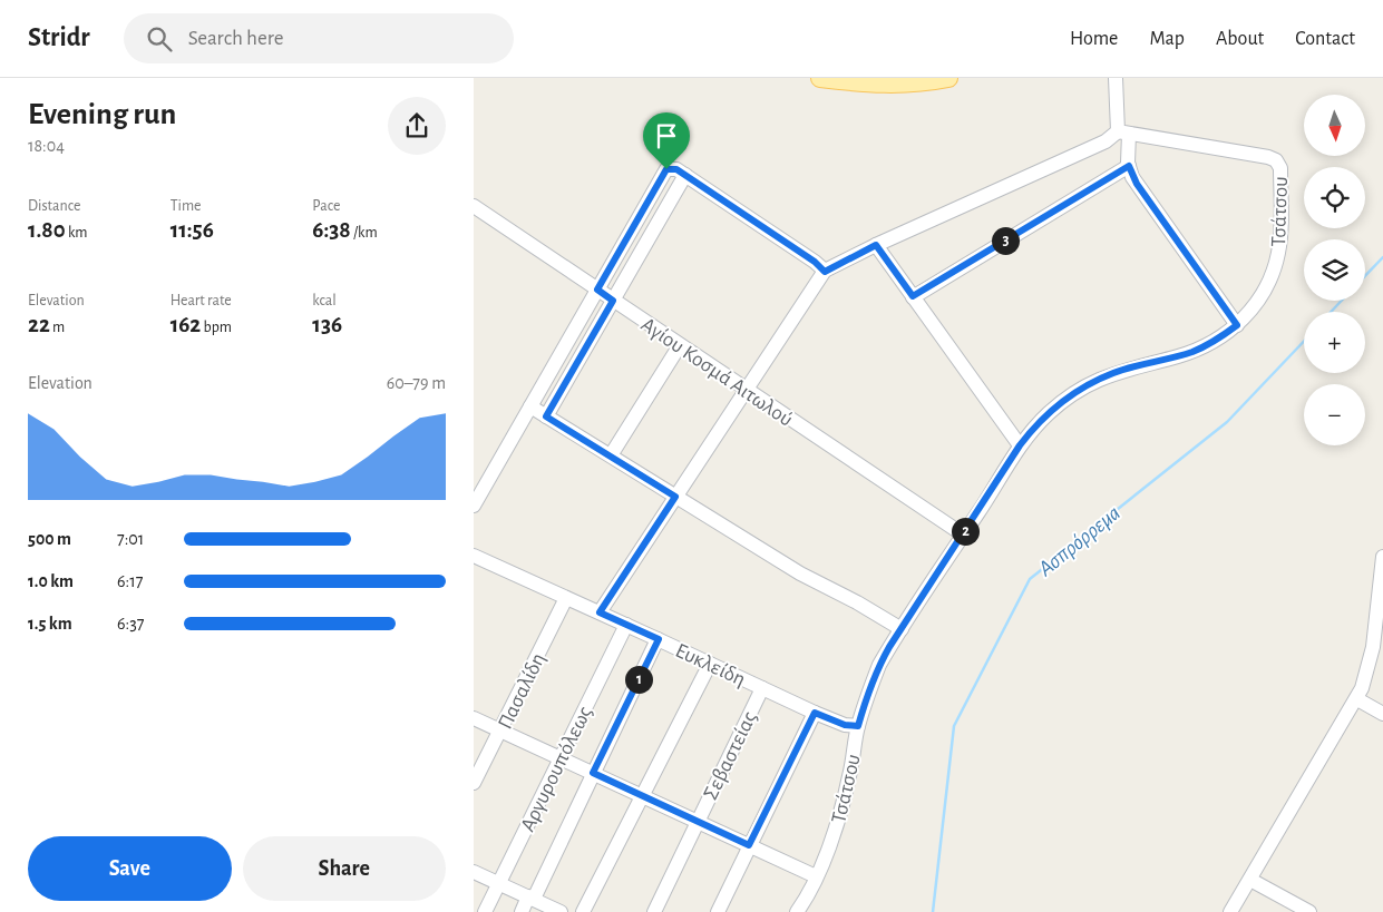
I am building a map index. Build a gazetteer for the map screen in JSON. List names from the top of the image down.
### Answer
{
  "streets": {
    "street": [
      "Τσάτσου",
      "Αγίου Κοσμά Αιτωλού",
      "Ευκλείδη",
      "Πασαλίδη",
      "Σεβαστείας",
      "Αργυρουπόλεως"
    ]
  },
  "crossings": [
    ["Τσάτσου", "Αγίου Κοσμά Αιτωλού"],
    ["Τσάτσου", "Ευκλείδη"],
    ["Ευκλείδη", "Πασαλίδη"],
    ["Ευκλείδη", "Σεβαστείας"],
    ["Ευκλείδη", "Αργυρουπόλεως"]
  ],
  "water": ["Ασπρόρρεμα"],
  "north": "bottom",
  "page": {
    "header": "Stridr",
    "search": "Search here",
    "nav": [
      "Home",
      "Map",
      "About",
      "Contact"
    ],
    "heading": ["Evening run", "18:04"],
    "map_buttons": ["+", "−"],
    "stats": [
      ["Distance", "1.80 km"],
      ["Time", "11:56"],
      ["Pace", "6:38 /km"],
      ["Elevation", "22 m"],
      ["Heart rate", "162 bpm"],
      ["kcal", "136"]
    ],
    "pins": ["3", "2", "1"],
    "chart": ["Elevation", "60–79 m"],
    "list": [
      {
        "name": "500 m",
        "note": "7:01"
      },
      {
        "name": "1.0 km",
        "note": "6:17"
      },
      {
        "name": "1.5 km",
        "note": "6:37"
      }
    ],
    "buttons": ["Save", "Share"]
  }
}
